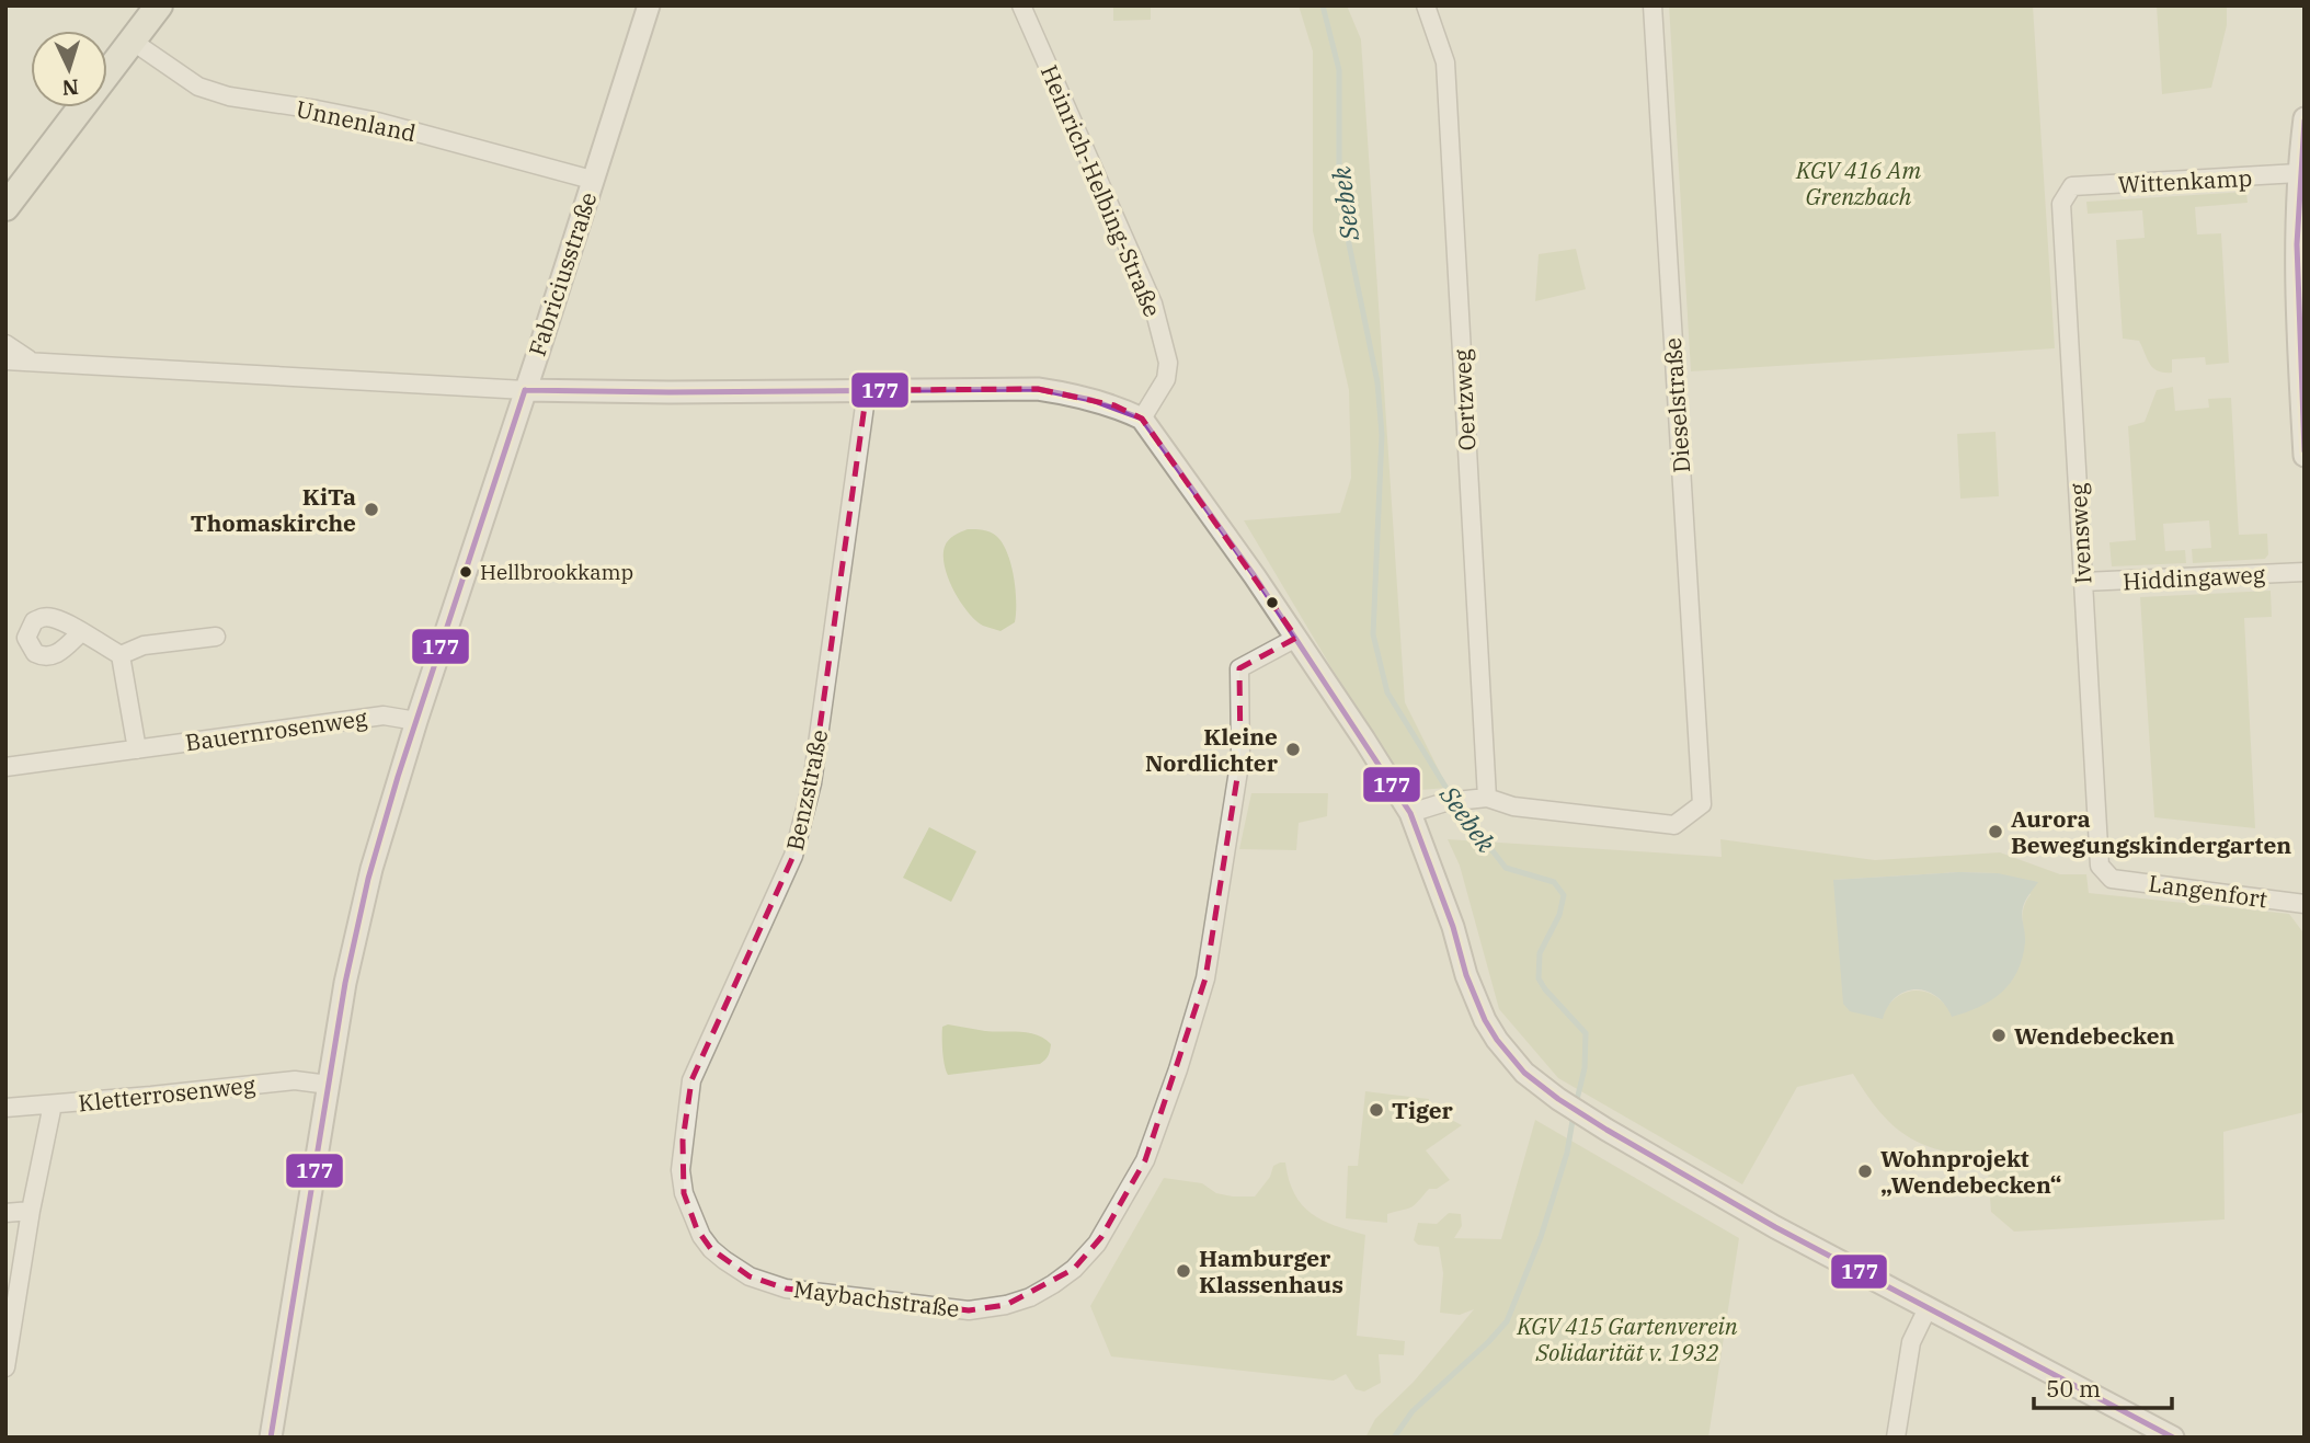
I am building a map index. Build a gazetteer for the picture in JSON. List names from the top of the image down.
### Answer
{
  "streets": {
    "street": [
      "Unnenland",
      "Wittenkamp",
      "Heinrich-Helbing-Straße",
      "Fabriciusstraße",
      "Oertzweg",
      "Dieselstraße",
      "Ivensweg",
      "Hiddingaweg",
      "Bauernrosenweg",
      "Benzstraße",
      "Langenfort",
      "Kletterrosenweg",
      "Maybachstraße"
    ]
  },
  "crossings": [
    ["Unnenland", "Fabriciusstraße"],
    ["Wittenkamp", "Ivensweg"],
    ["Fabriciusstraße", "Bauernrosenweg"],
    ["Fabriciusstraße", "Kletterrosenweg"],
    ["Oertzweg", "Dieselstraße"],
    ["Ivensweg", "Hiddingaweg"],
    ["Ivensweg", "Langenfort"],
    ["Benzstraße", "Maybachstraße"]
  ],
  "water": ["Seebek"],
  "parks": ["KGV 416 Am Grenzbach", "KGV 415 Gartenverein Solidarität v. 1932"],
  "places": [
    "KiTa Thomaskirche",
    "Hellbrookkamp",
    "Kleine Nordlichter",
    "Aurora Bewegungskindergarten",
    "Wendebecken",
    "Tiger",
    "Wohnprojekt „Wendebecken“",
    "Hamburger Klassenhaus"
  ],
  "lines": ["transit line 177"],
  "scale_bar": "50 m",
  "north": "bottom"
}
